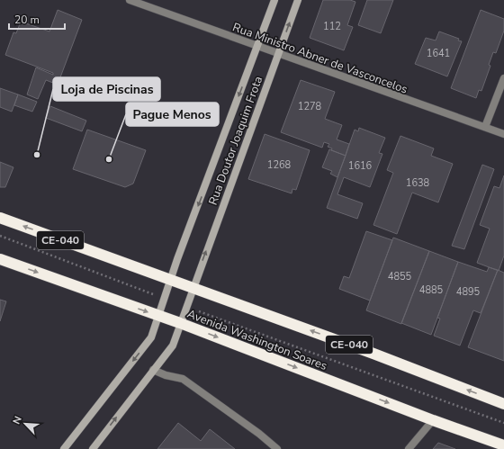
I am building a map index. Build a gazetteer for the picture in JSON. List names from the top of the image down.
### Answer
{
  "streets": {
    "highway": ["CE-040", "Avenida Washington Soares"],
    "main road": ["Rua Doutor Joaquim Frota"],
    "street": ["Rua Ministro Abner de Vasconcelos"]
  },
  "crossings": [
    ["Rua Ministro Abner de Vasconcelos", "Rua Doutor Joaquim Frota"],
    ["Rua Doutor Joaquim Frota", "CE-040"],
    ["Rua Doutor Joaquim Frota", "Avenida Washington Soares"]
  ],
  "places": ["Loja de Piscinas", "Pague Menos"],
  "house_numbers": [
    "112",
    "1641",
    "1278",
    "1268",
    "1616",
    "1638",
    "4855",
    "4885",
    "4895"
  ],
  "scale_bar": "20 m",
  "north": "top left"
}
